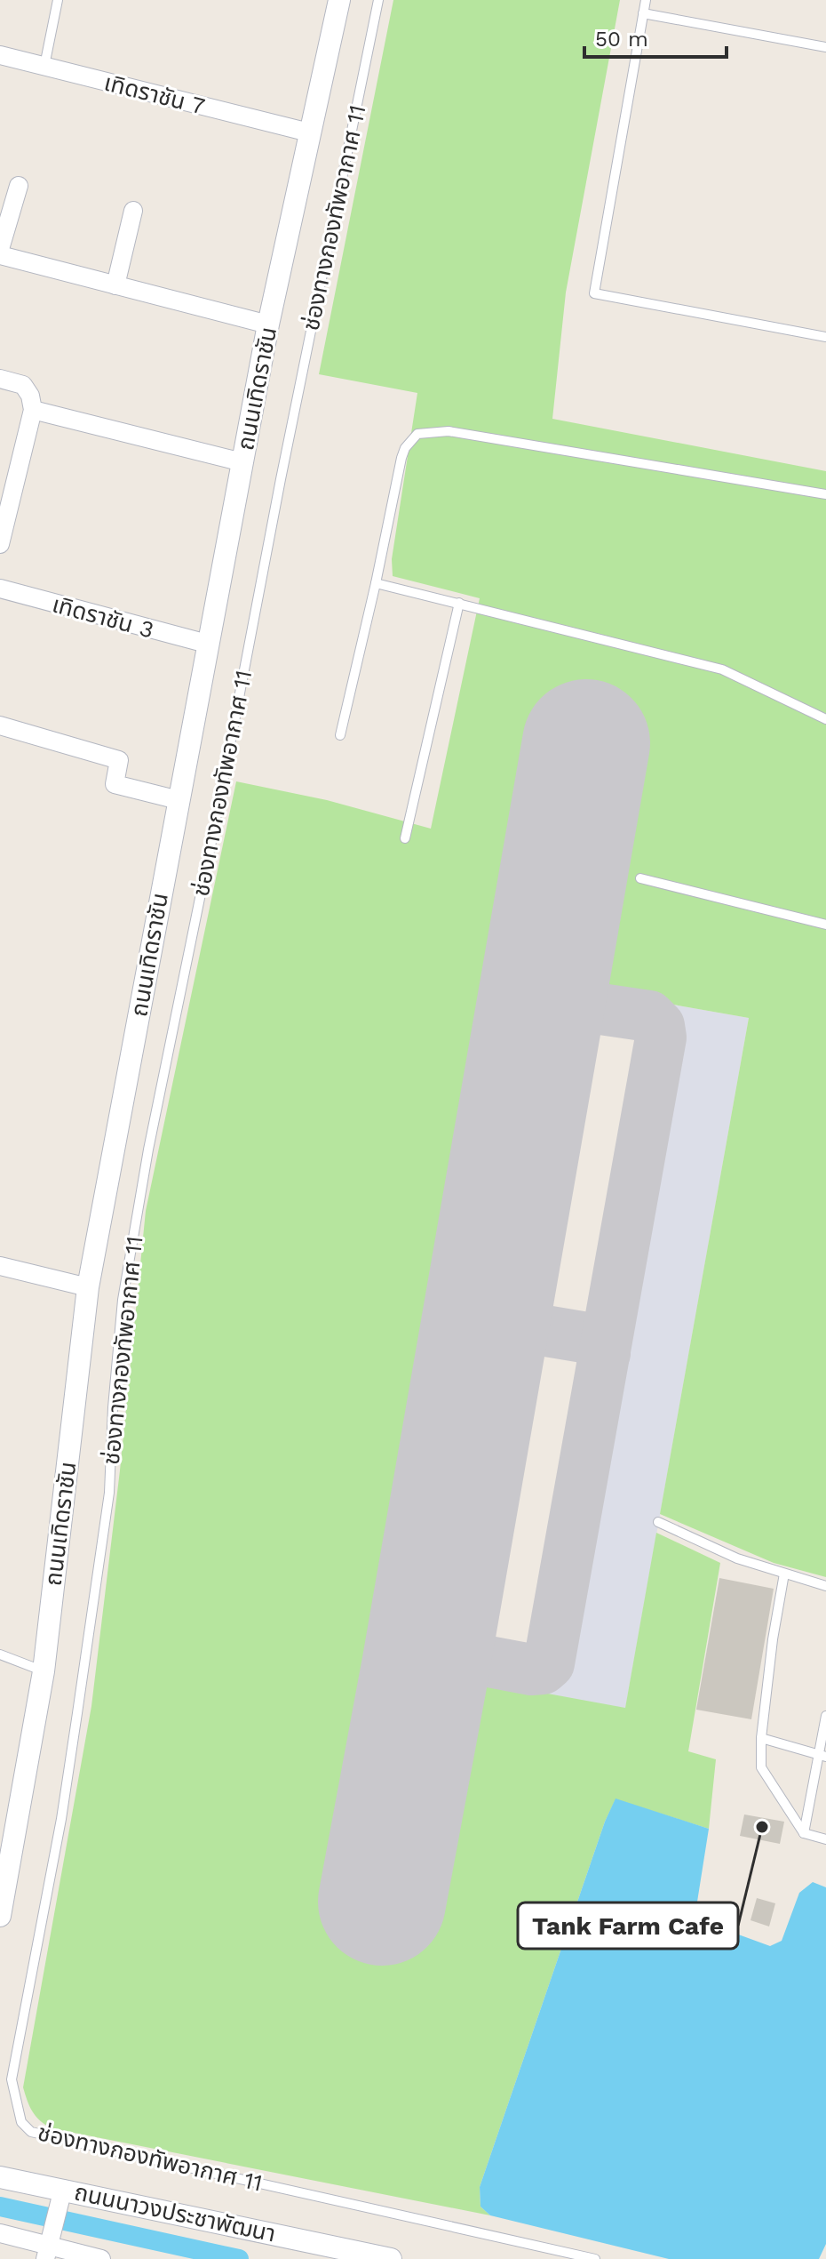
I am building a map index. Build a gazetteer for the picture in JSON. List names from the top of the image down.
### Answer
{
  "streets": {
    "street": [
      "เทิดราชัน 7",
      "ถนนเทิดราชัน",
      "เทิดราชัน 3",
      "ถนนนาวงประชาพัฒนา"
    ],
    "lane": ["ช่องทางกองทัพอากาศ 11"]
  },
  "crossings": [
    ["เทิดราชัน 7", "ถนนเทิดราชัน"],
    ["ถนนเทิดราชัน", "เทิดราชัน 3"]
  ],
  "places": ["Tank Farm Cafe"],
  "scale_bar": "50 m"
}
